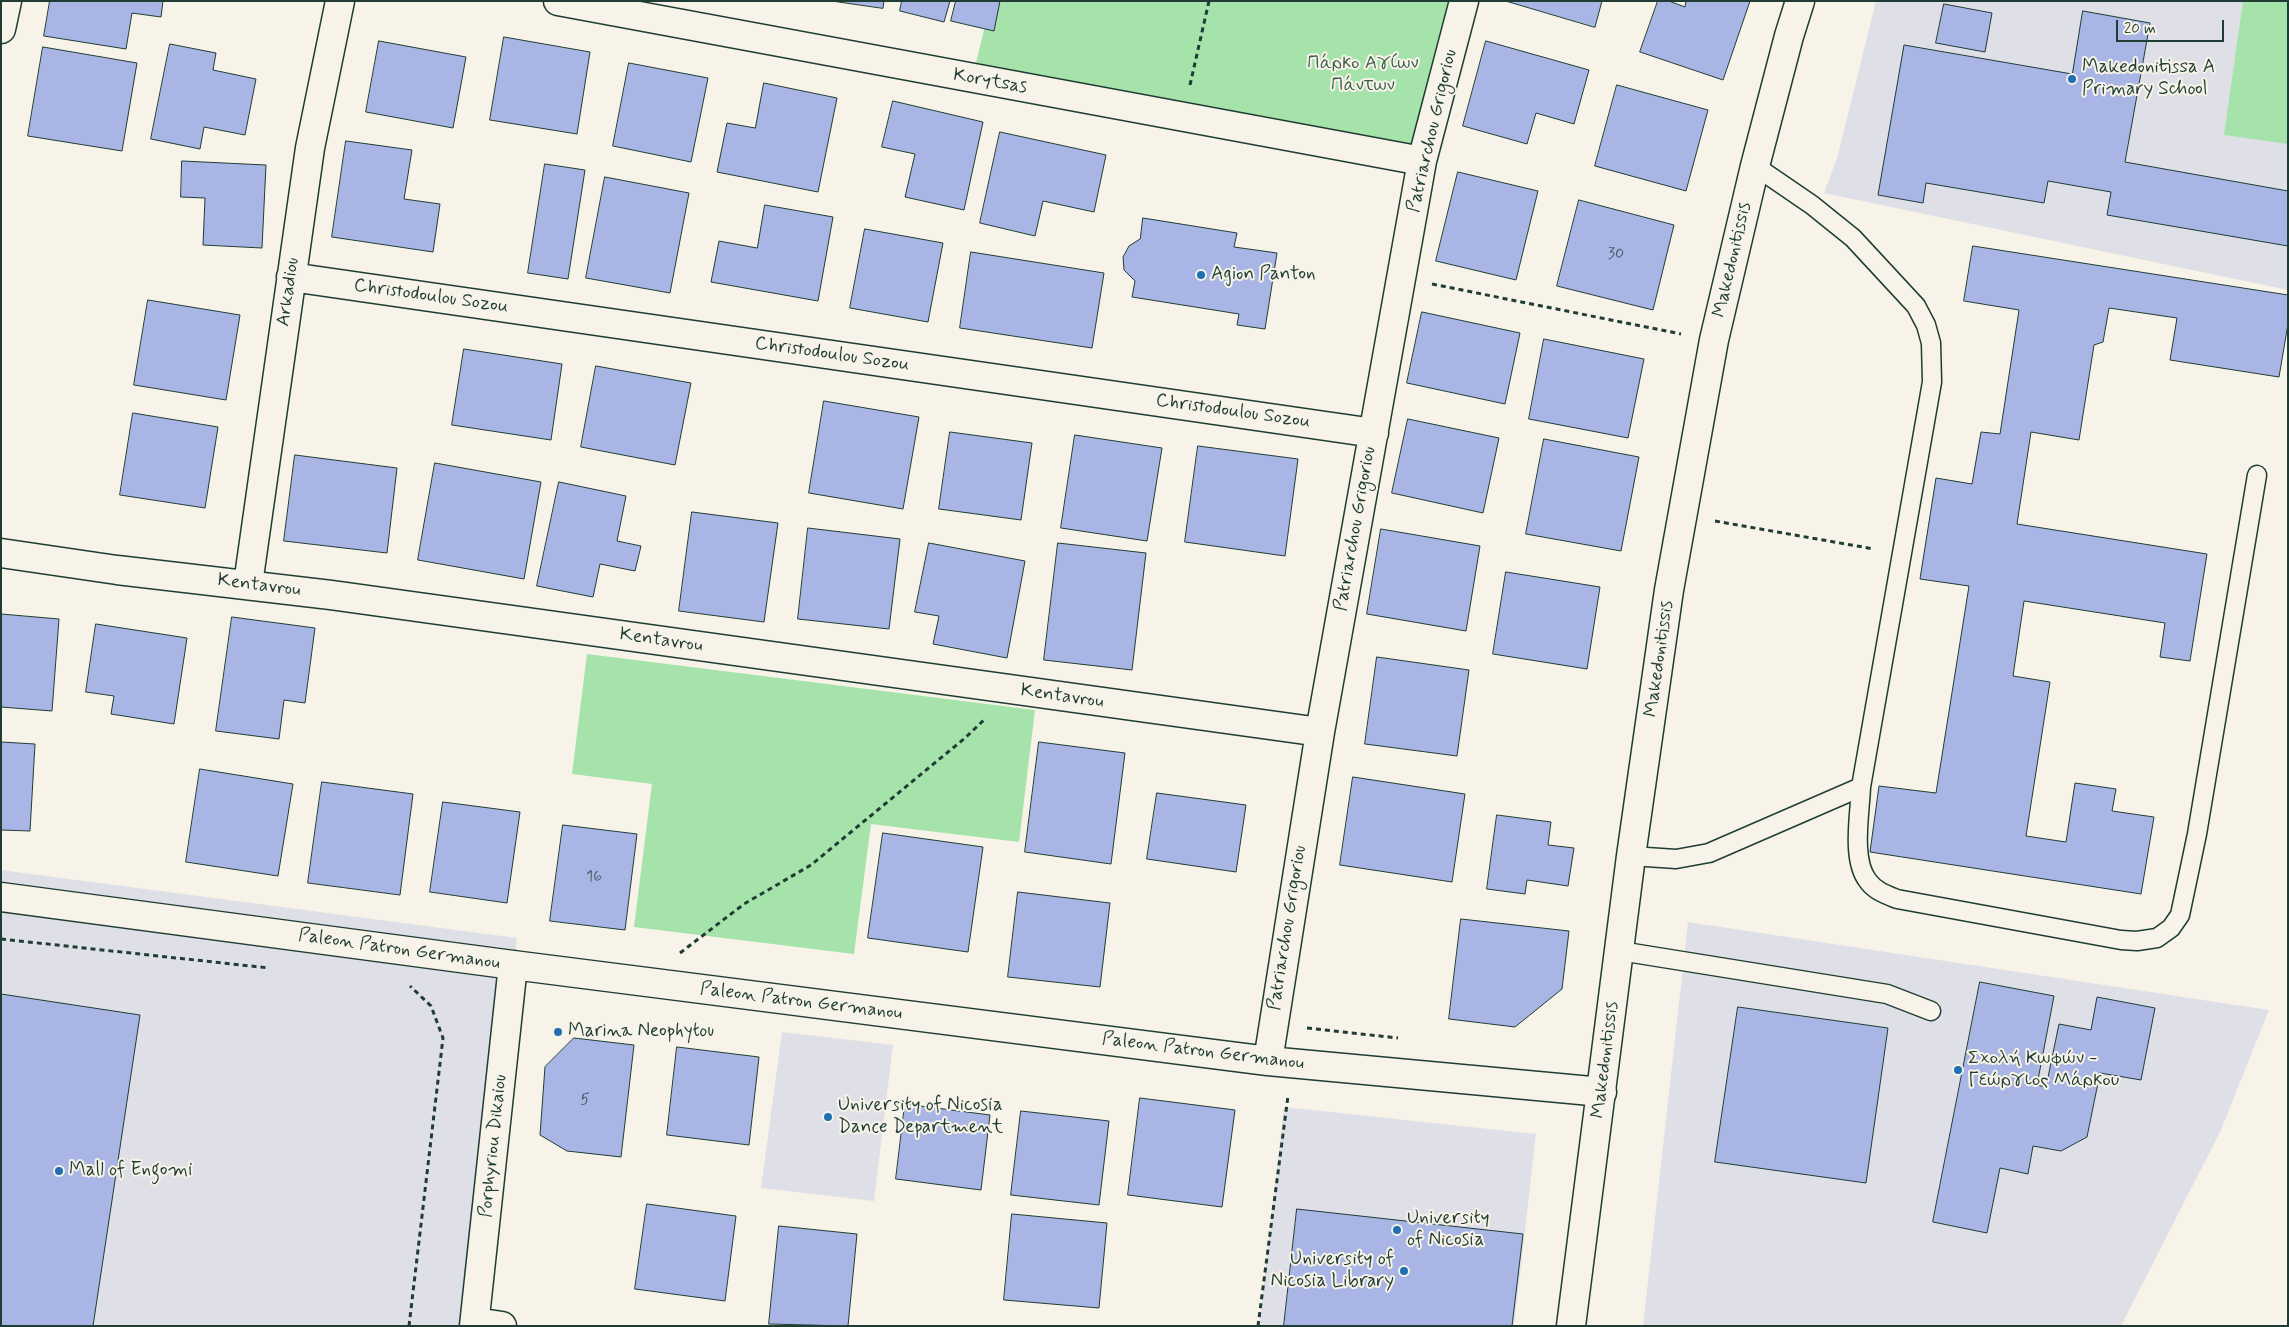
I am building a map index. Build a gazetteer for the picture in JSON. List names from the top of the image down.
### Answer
{
  "streets": {
    "street": [
      "Korytsas",
      "Patriarchou Grigoriou",
      "Makedonitissis",
      "Arkadiou",
      "Christodoulou Sozou",
      "Kentavrou",
      "Paleon Patron Germanou",
      "Porphyriou Dikaiou"
    ]
  },
  "crossings": [
    ["Korytsas", "Patriarchou Grigoriou"],
    ["Patriarchou Grigoriou", "Christodoulou Sozou"],
    ["Patriarchou Grigoriou", "Kentavrou"],
    ["Patriarchou Grigoriou", "Paleon Patron Germanou"],
    ["Makedonitissis", "Paleon Patron Germanou"],
    ["Arkadiou", "Christodoulou Sozou"],
    ["Arkadiou", "Kentavrou"],
    ["Paleon Patron Germanou", "Porphyriou Dikaiou"]
  ],
  "parks": ["Πάρκο Αγίων Πάντων"],
  "places": [
    "Makedonitissa A Primary School",
    "Agion Panton",
    "Marina Neophytou",
    "Σχολή Κωφών - Γεώργιος Μάρκου",
    "University of Nicosia Dance Department",
    "Mall of Engomi",
    "University of Nicosia",
    "University of Nicosia Library"
  ],
  "house_numbers": ["30", "16", "5"],
  "scale_bar": "20 m"
}
